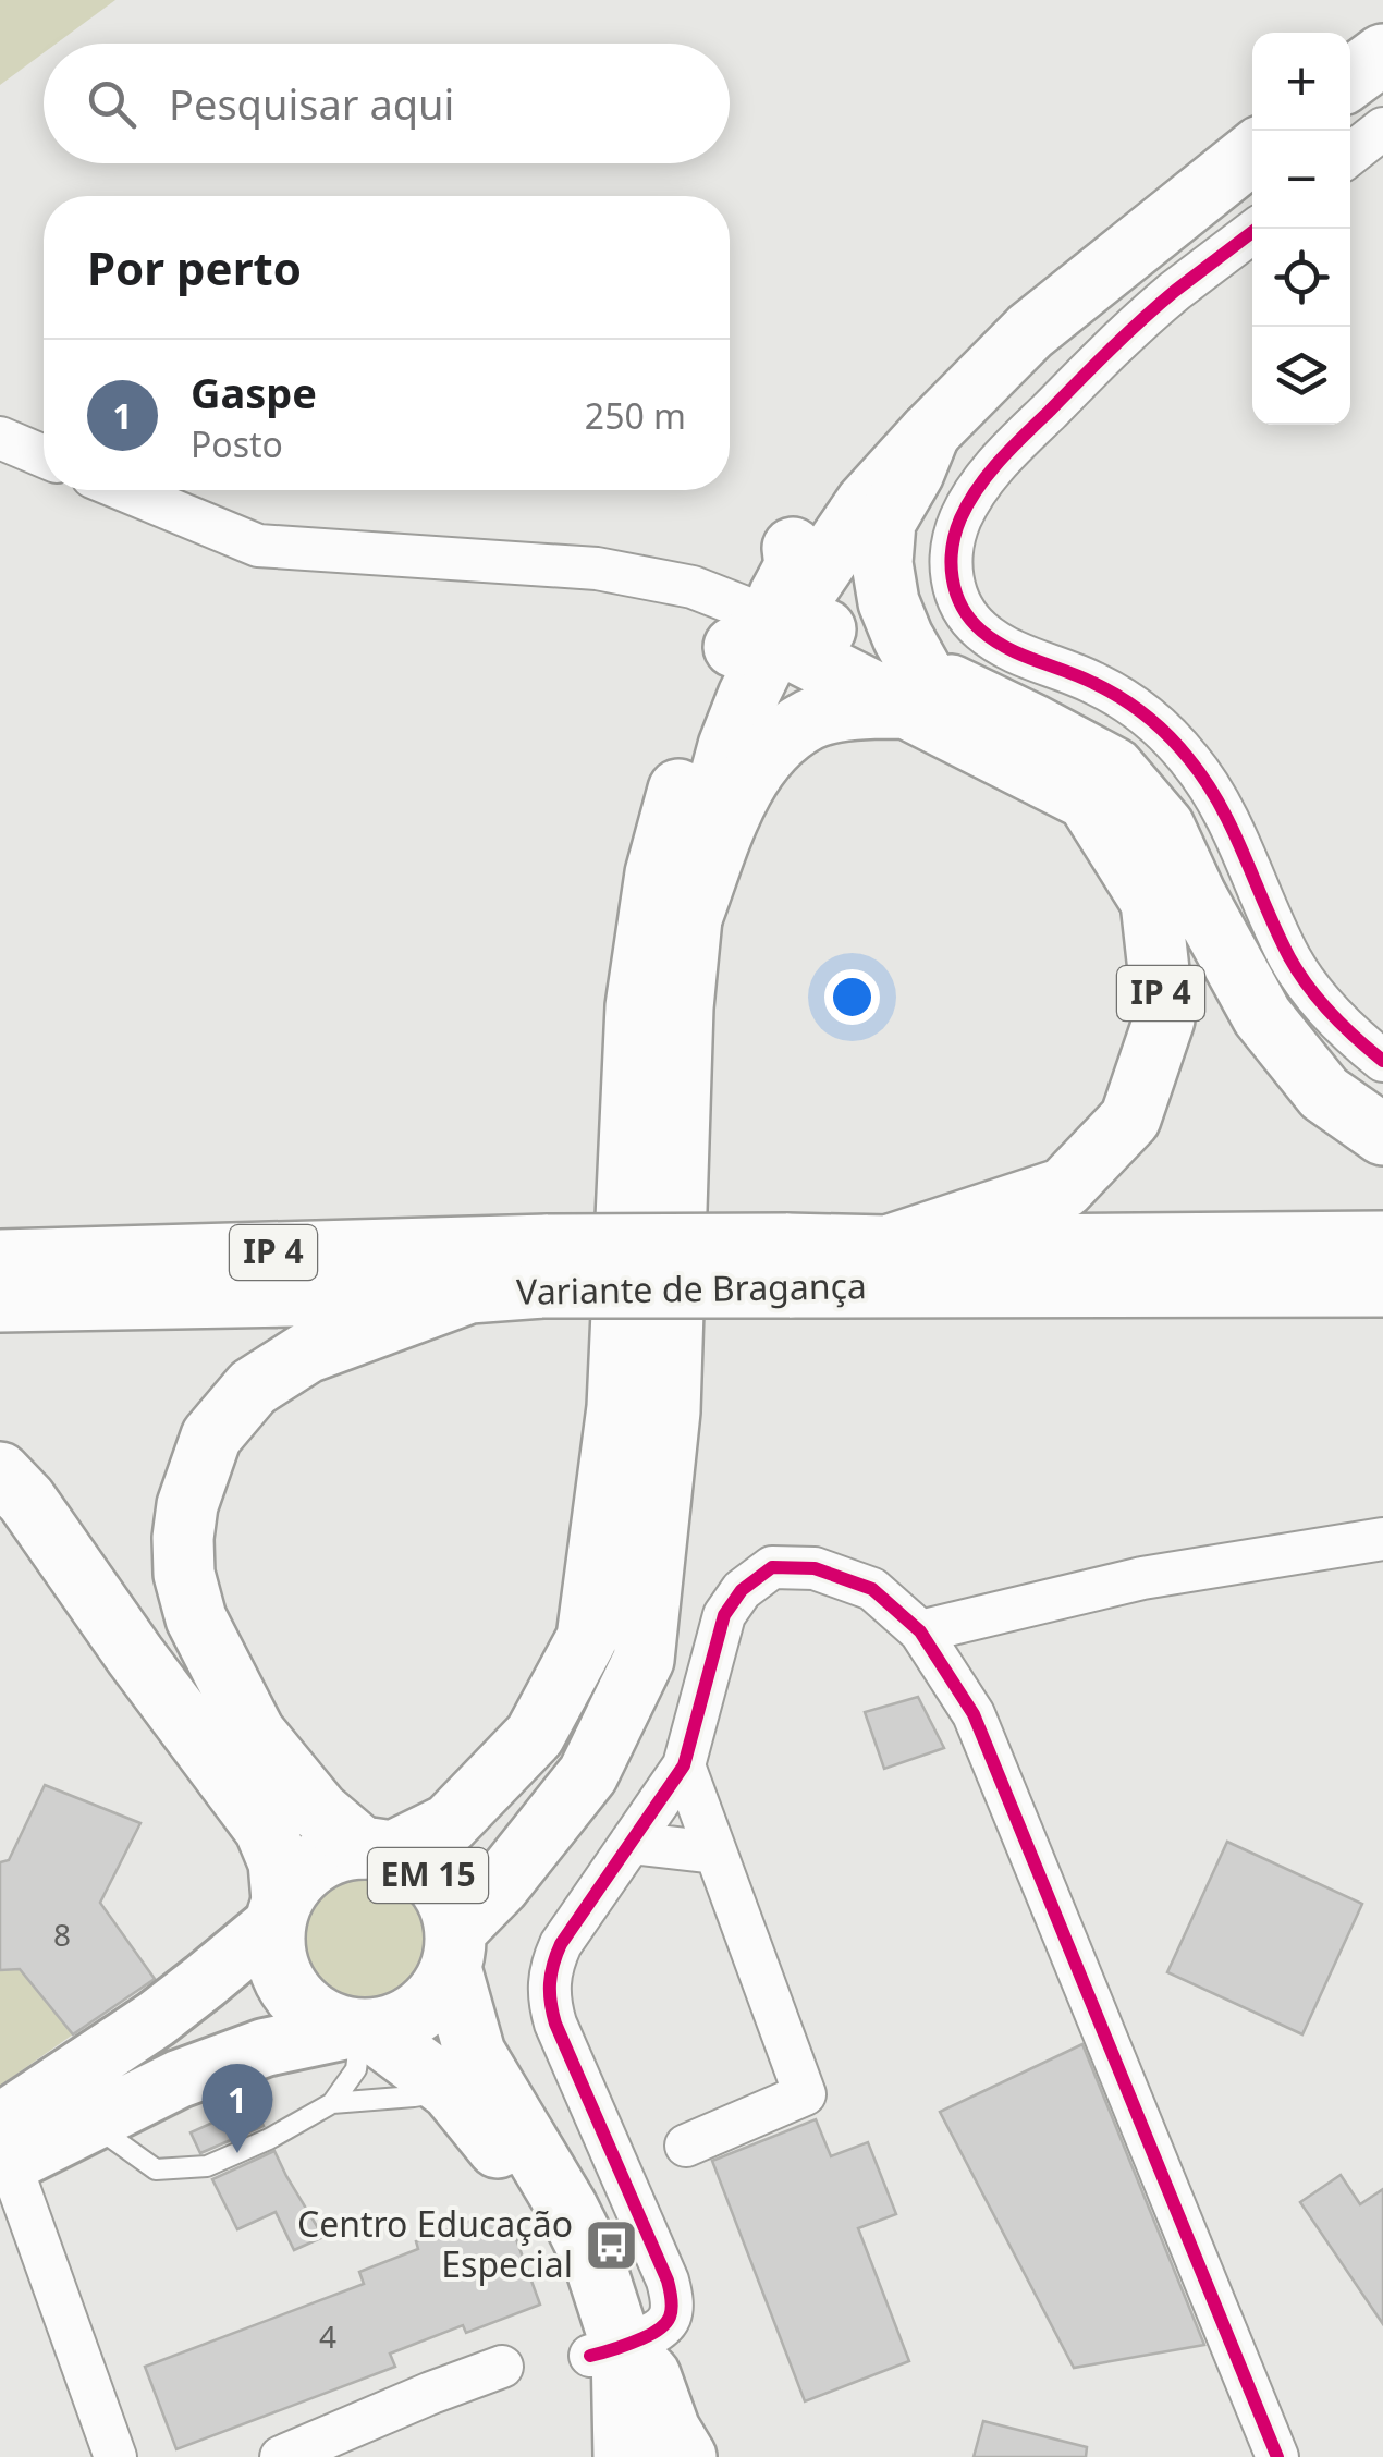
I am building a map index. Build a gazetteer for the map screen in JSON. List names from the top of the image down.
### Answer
{
  "streets": {
    "main road": ["IP 4", "Variante de Bragança", "EM 15"]
  },
  "crossings": [
    ["IP 4", "Variante de Bragança"]
  ],
  "places": {
    "bus stop": ["Centro Educação Especial"]
  },
  "house_numbers": ["8", "4"],
  "page": {
    "map_buttons": ["+", "−"],
    "search": "Pesquisar aqui",
    "heading": "Por perto",
    "list": [
      {
        "mark": "1",
        "name": "Gaspe",
        "note": "Posto",
        "value": "250 m"
      }
    ],
    "pins": "1"
  }
}
